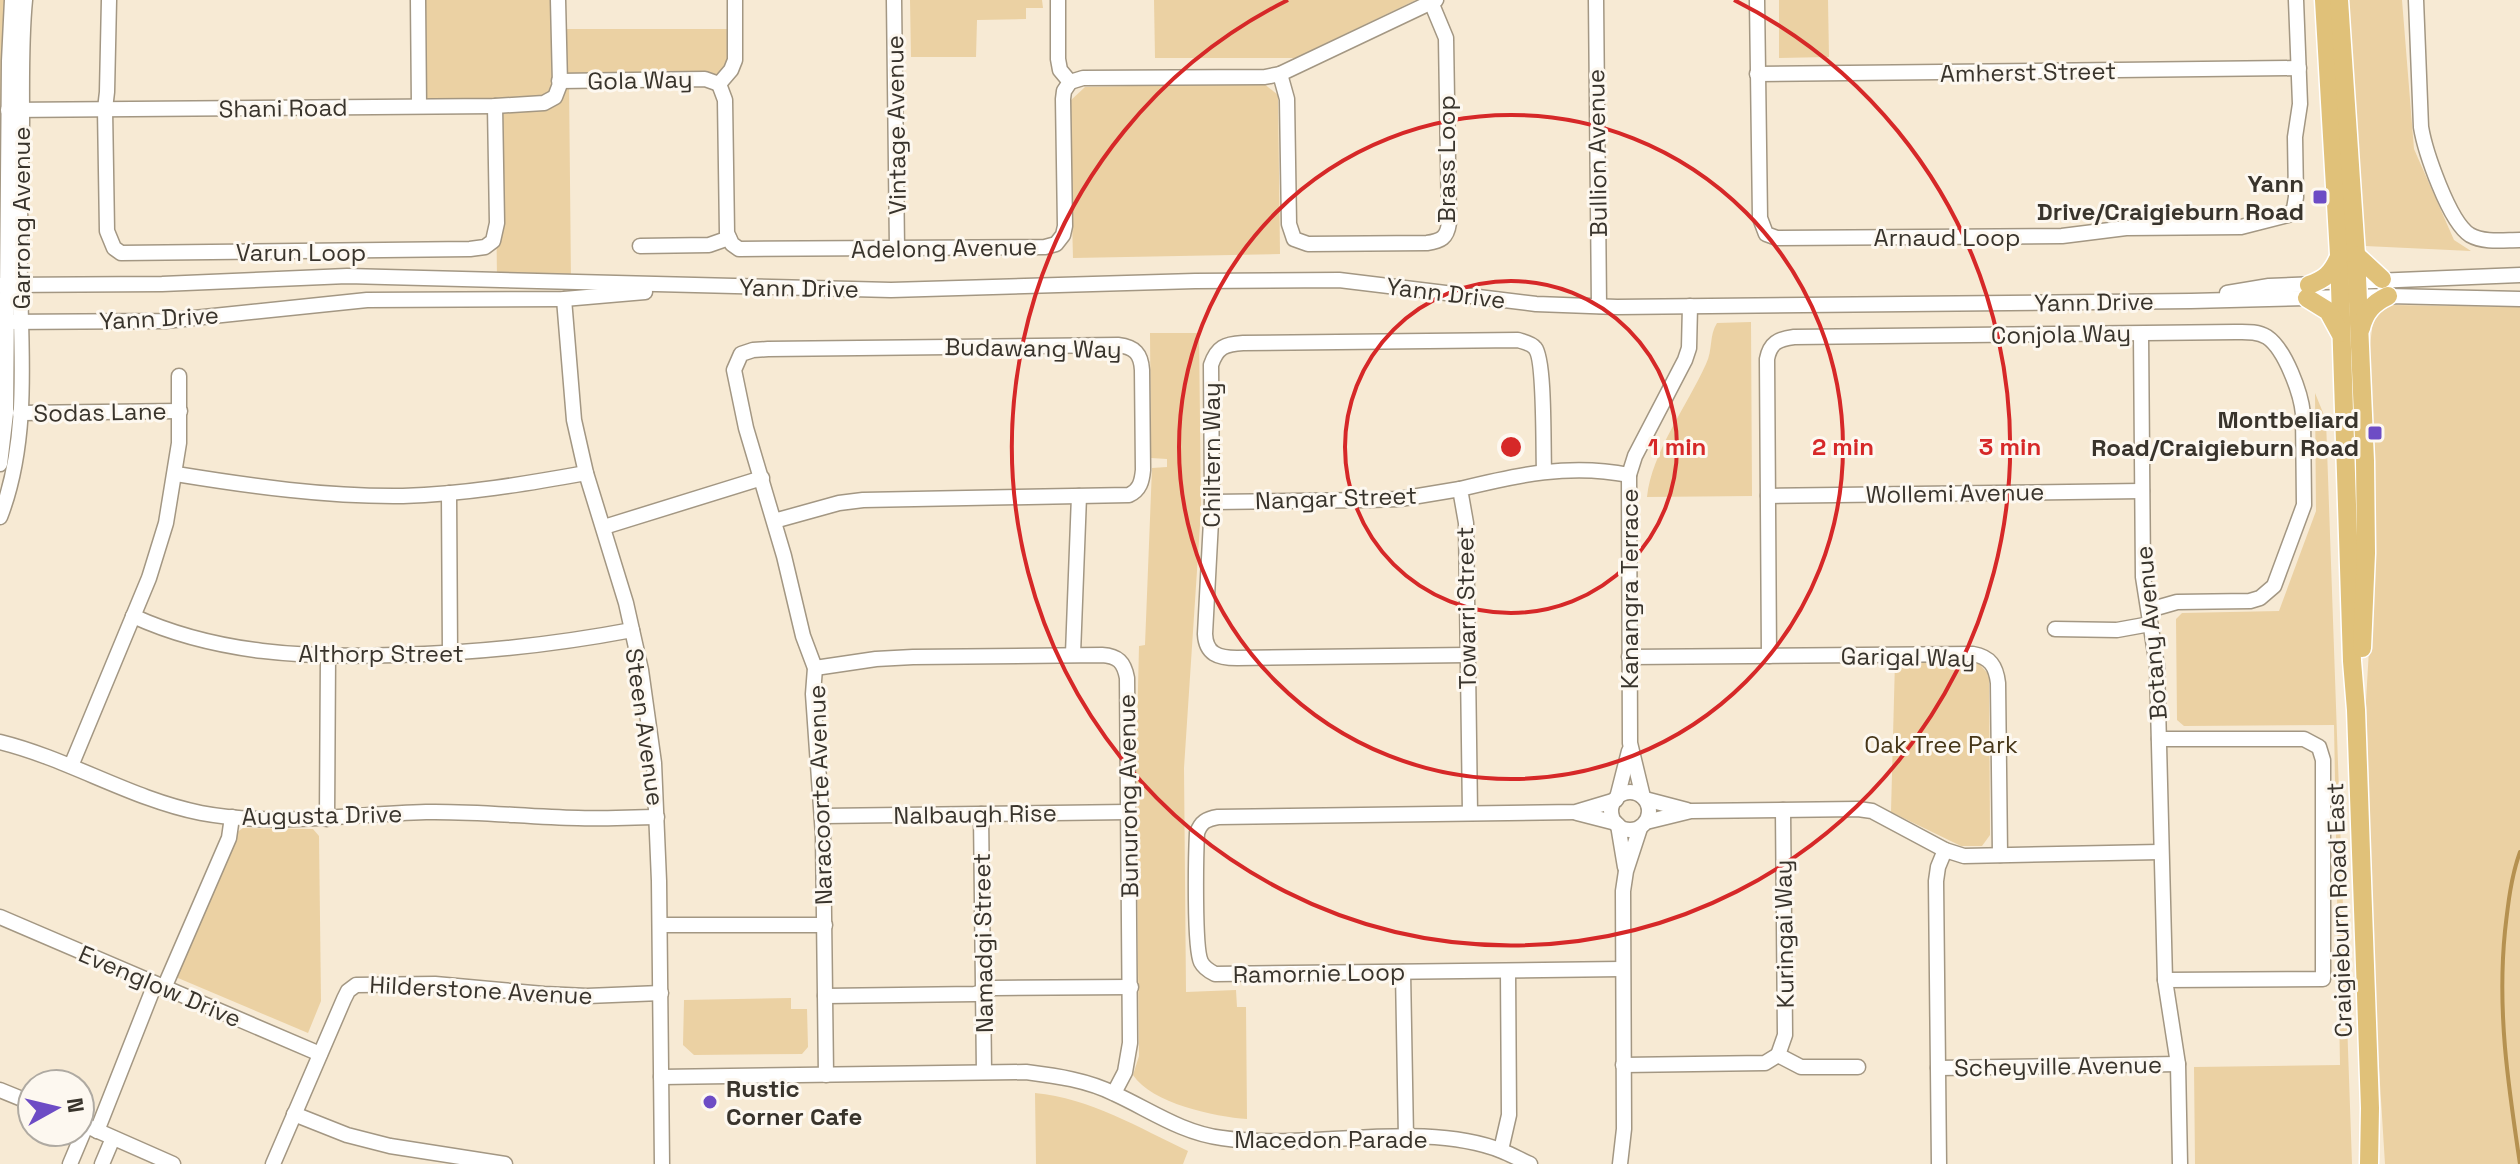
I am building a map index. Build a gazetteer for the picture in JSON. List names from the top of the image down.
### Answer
{
  "streets": {
    "main road": ["Craigieburn Road East"],
    "street": [
      "Amherst Street",
      "Gola Way",
      "Shani Road",
      "Vintage Avenue",
      "Bullion Avenue",
      "Brass Loop",
      "Garrong Avenue",
      "Arnaud Loop",
      "Adelong Avenue",
      "Varun Loop",
      "Yann Drive",
      "Conjola Way",
      "Budawang Way",
      "Sodas Lane",
      "Chiltern Way",
      "Wollemi Avenue",
      "Nangar Street",
      "Kanangra Terrace",
      "Towarri Street",
      "Botany Avenue",
      "Althorp Street",
      "Garigal Way",
      "Steen Avenue",
      "Naracoorte Avenue",
      "Bunurong Avenue",
      "Nalbaugh Rise",
      "Augusta Drive",
      "Kuringai Way",
      "Namadgi Street",
      "Ramornie Loop",
      "Evenglow Drive",
      "Hilderstone Avenue",
      "Scheyville Avenue",
      "Macedon Parade"
    ]
  },
  "crossings": [
    ["Amherst Street", "Arnaud Loop"],
    ["Gola Way", "Shani Road"],
    ["Shani Road", "Garrong Avenue"],
    ["Shani Road", "Varun Loop"],
    ["Vintage Avenue", "Adelong Avenue"],
    ["Bullion Avenue", "Yann Drive"],
    ["Garrong Avenue", "Yann Drive"],
    ["Garrong Avenue", "Sodas Lane"],
    ["Yann Drive", "Kanangra Terrace"],
    ["Yann Drive", "Steen Avenue"],
    ["Yann Drive", "Craigieburn Road East"],
    ["Conjola Way", "Wollemi Avenue"],
    ["Conjola Way", "Botany Avenue"],
    ["Conjola Way", "Garigal Way"],
    ["Budawang Way", "Naracoorte Avenue"],
    ["Chiltern Way", "Nangar Street"],
    ["Chiltern Way", "Towarri Street"],
    ["Wollemi Avenue", "Botany Avenue"],
    ["Nangar Street", "Towarri Street"],
    ["Kanangra Terrace", "Garigal Way"],
    ["Kanangra Terrace", "Ramornie Loop"],
    ["Towarri Street", "Ramornie Loop"],
    ["Botany Avenue", "Scheyville Avenue"],
    ["Althorp Street", "Steen Avenue"],
    ["Steen Avenue", "Augusta Drive"],
    ["Steen Avenue", "Hilderstone Avenue"],
    ["Steen Avenue", "Macedon Parade"],
    ["Naracoorte Avenue", "Bunurong Avenue"],
    ["Naracoorte Avenue", "Nalbaugh Rise"],
    ["Naracoorte Avenue", "Macedon Parade"],
    ["Bunurong Avenue", "Nalbaugh Rise"],
    ["Bunurong Avenue", "Macedon Parade"],
    ["Nalbaugh Rise", "Namadgi Street"],
    ["Namadgi Street", "Macedon Parade"],
    ["Evenglow Drive", "Hilderstone Avenue"]
  ],
  "parks": ["Oak Tree Park"],
  "places": {
    "transit": ["Yann Drive/Craigieburn Road", "Montbeliard Road/Craigieburn Road"],
    "other": ["Rustic Corner Cafe"]
  },
  "north": "right",
  "rings": ["1 min", "2 min", "3 min"]
}
